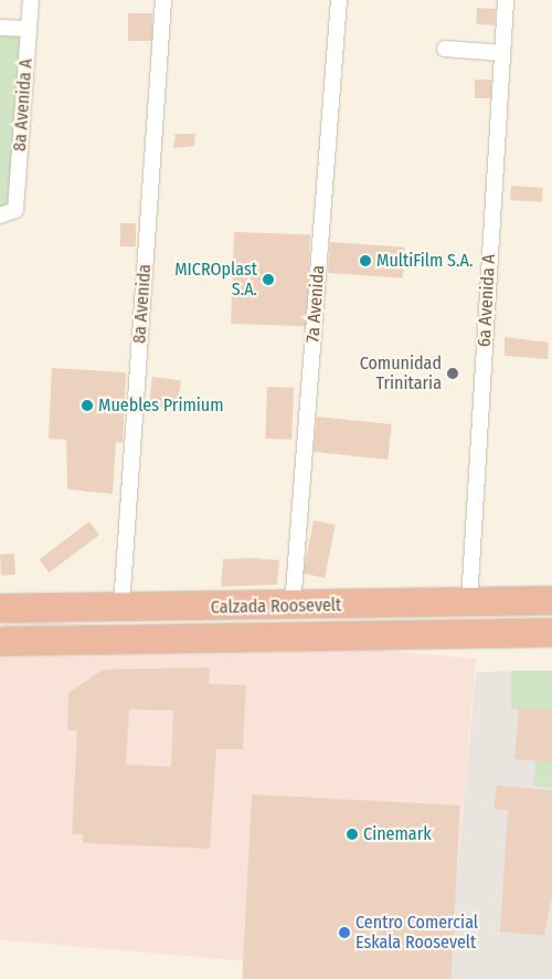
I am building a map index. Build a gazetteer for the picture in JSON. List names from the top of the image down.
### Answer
{
  "streets": {
    "highway": ["Calzada Roosevelt"],
    "street": [
      "8a Avenida A",
      "6a Avenida A",
      "8a Avenida",
      "7a Avenida"
    ]
  },
  "crossings": [
    ["6a Avenida A", "Calzada Roosevelt"],
    ["8a Avenida", "Calzada Roosevelt"],
    ["7a Avenida", "Calzada Roosevelt"]
  ],
  "places": [
    "MultiFilm S.A.",
    "MICROplast S.A.",
    "Comunidad Trinitaria",
    "Muebles Primium",
    "Cinemark",
    "Centro Comercial Eskala Roosevelt"
  ]
}
